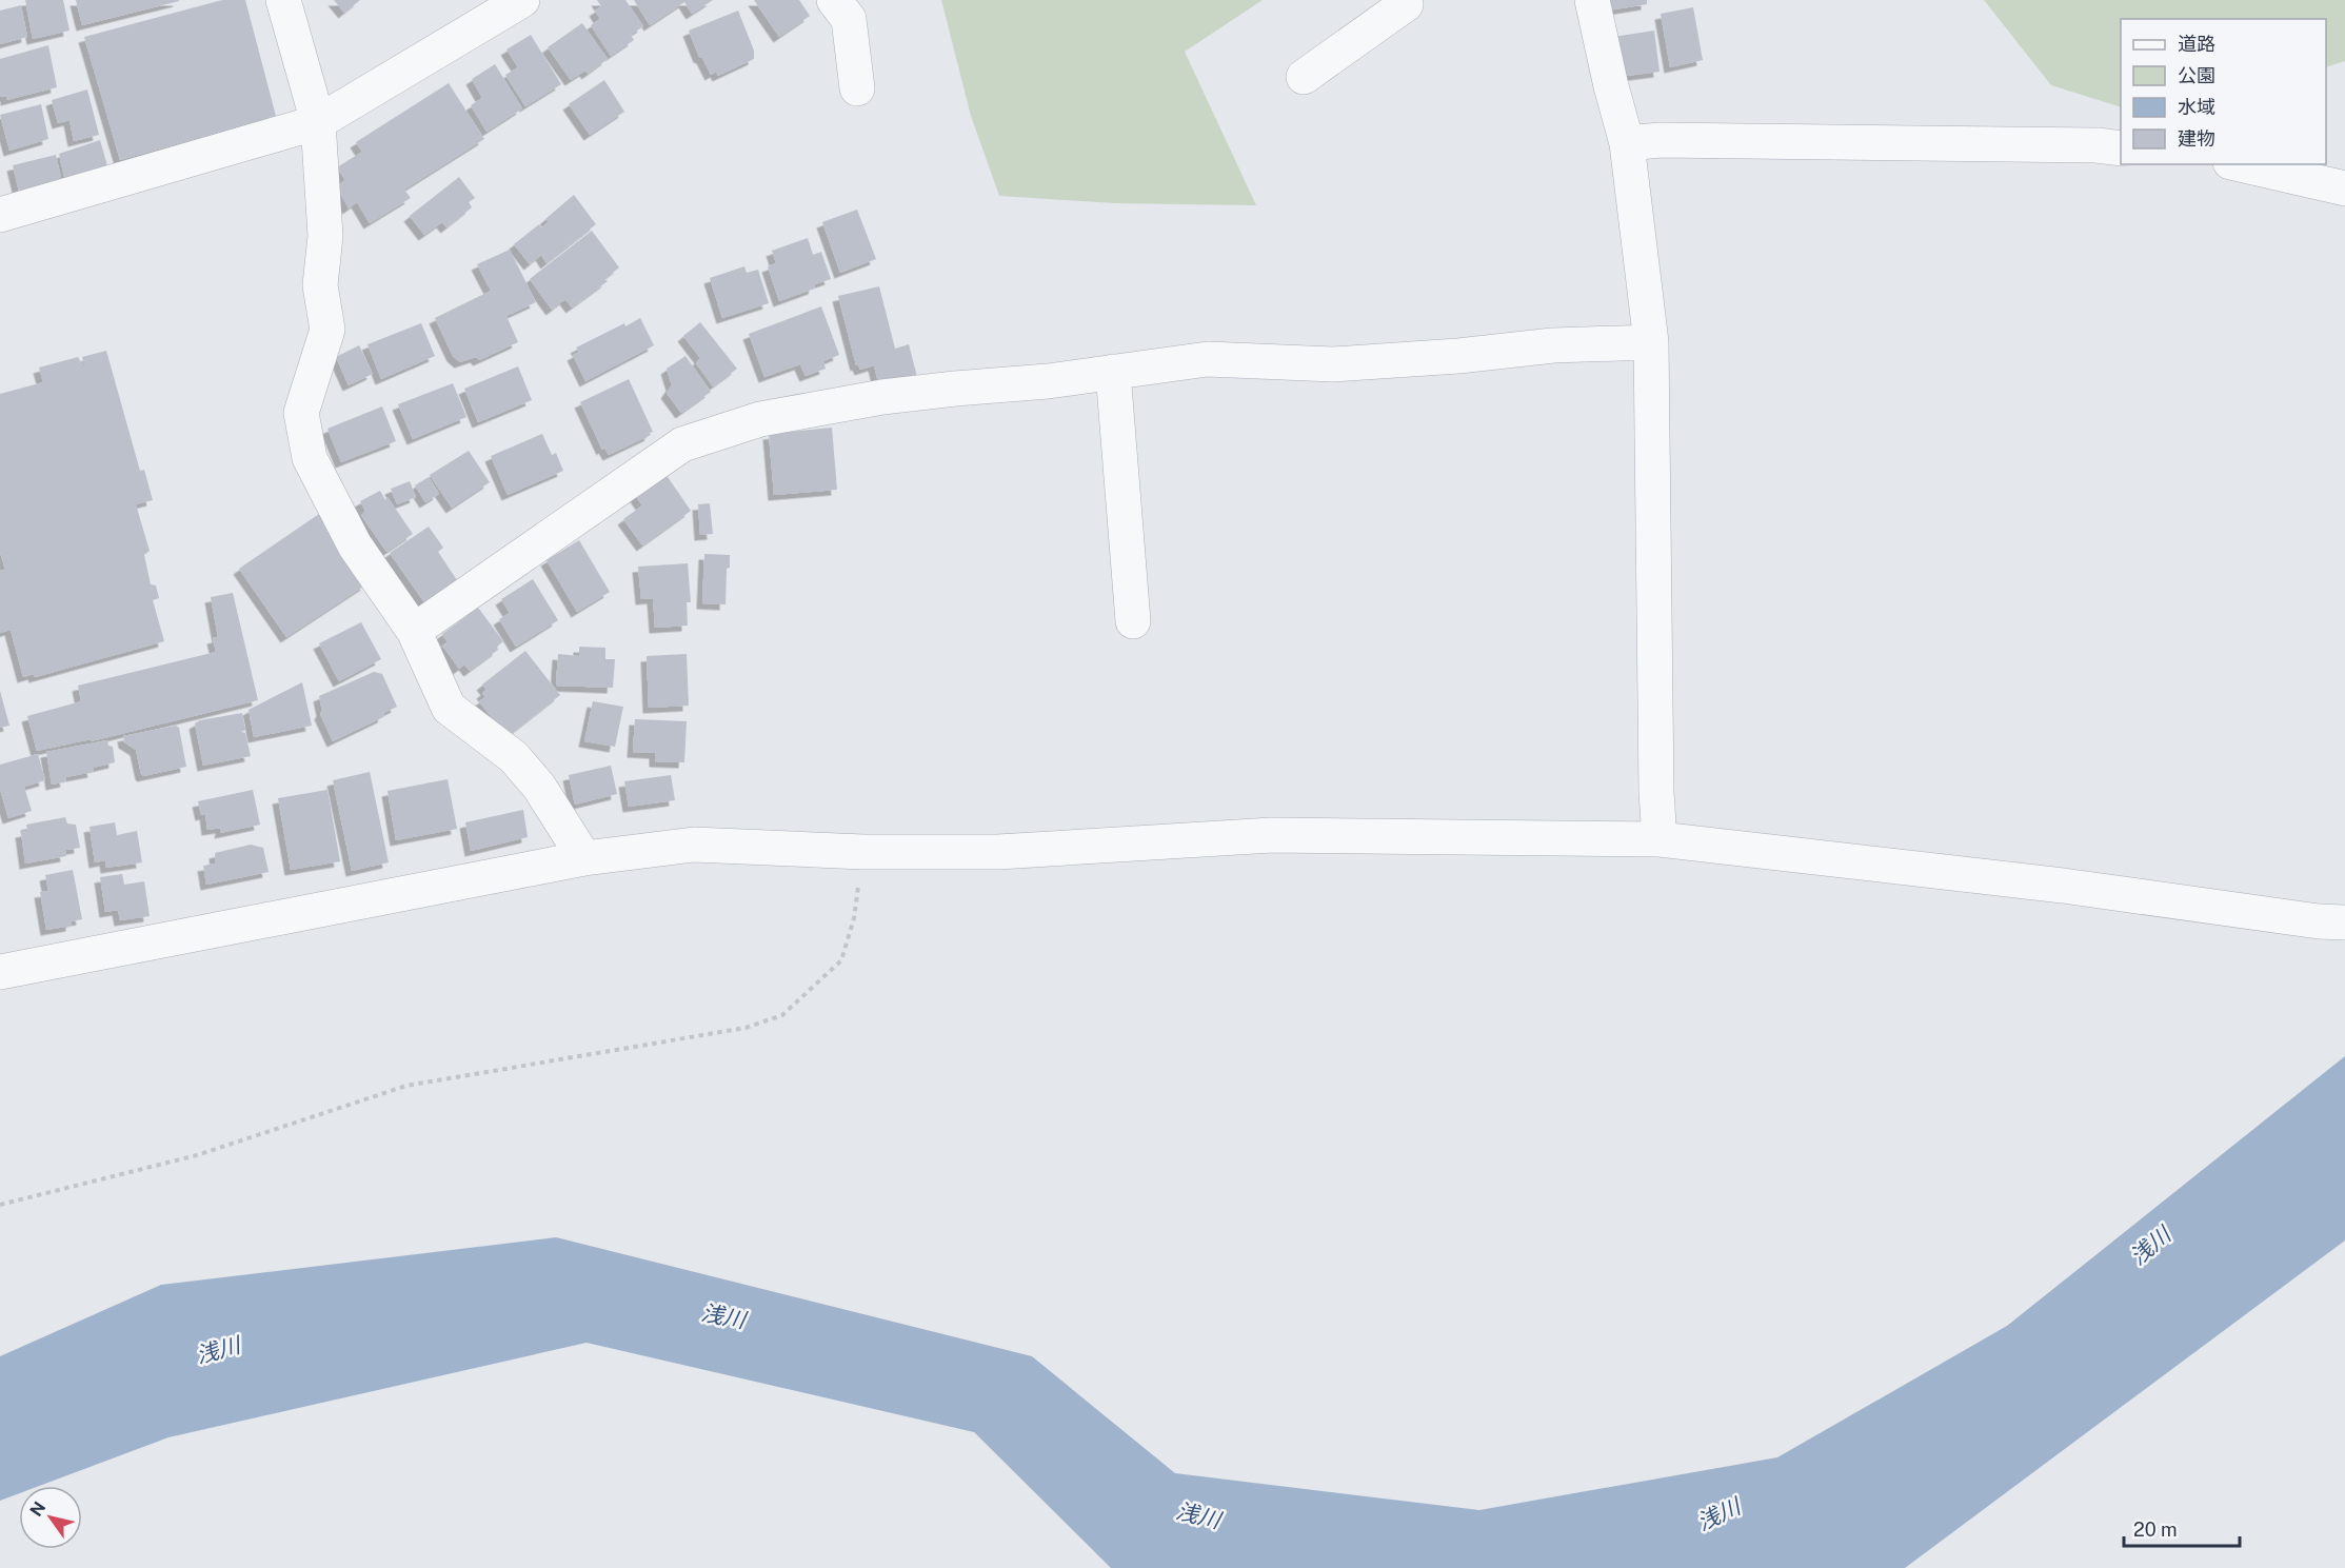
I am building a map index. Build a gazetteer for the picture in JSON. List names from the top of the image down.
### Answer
{
  "water": ["浅川"],
  "legend": [
    "道路",
    "公園",
    "水域",
    "建物"
  ],
  "scale_bar": "20 m",
  "north": "top left"
}
